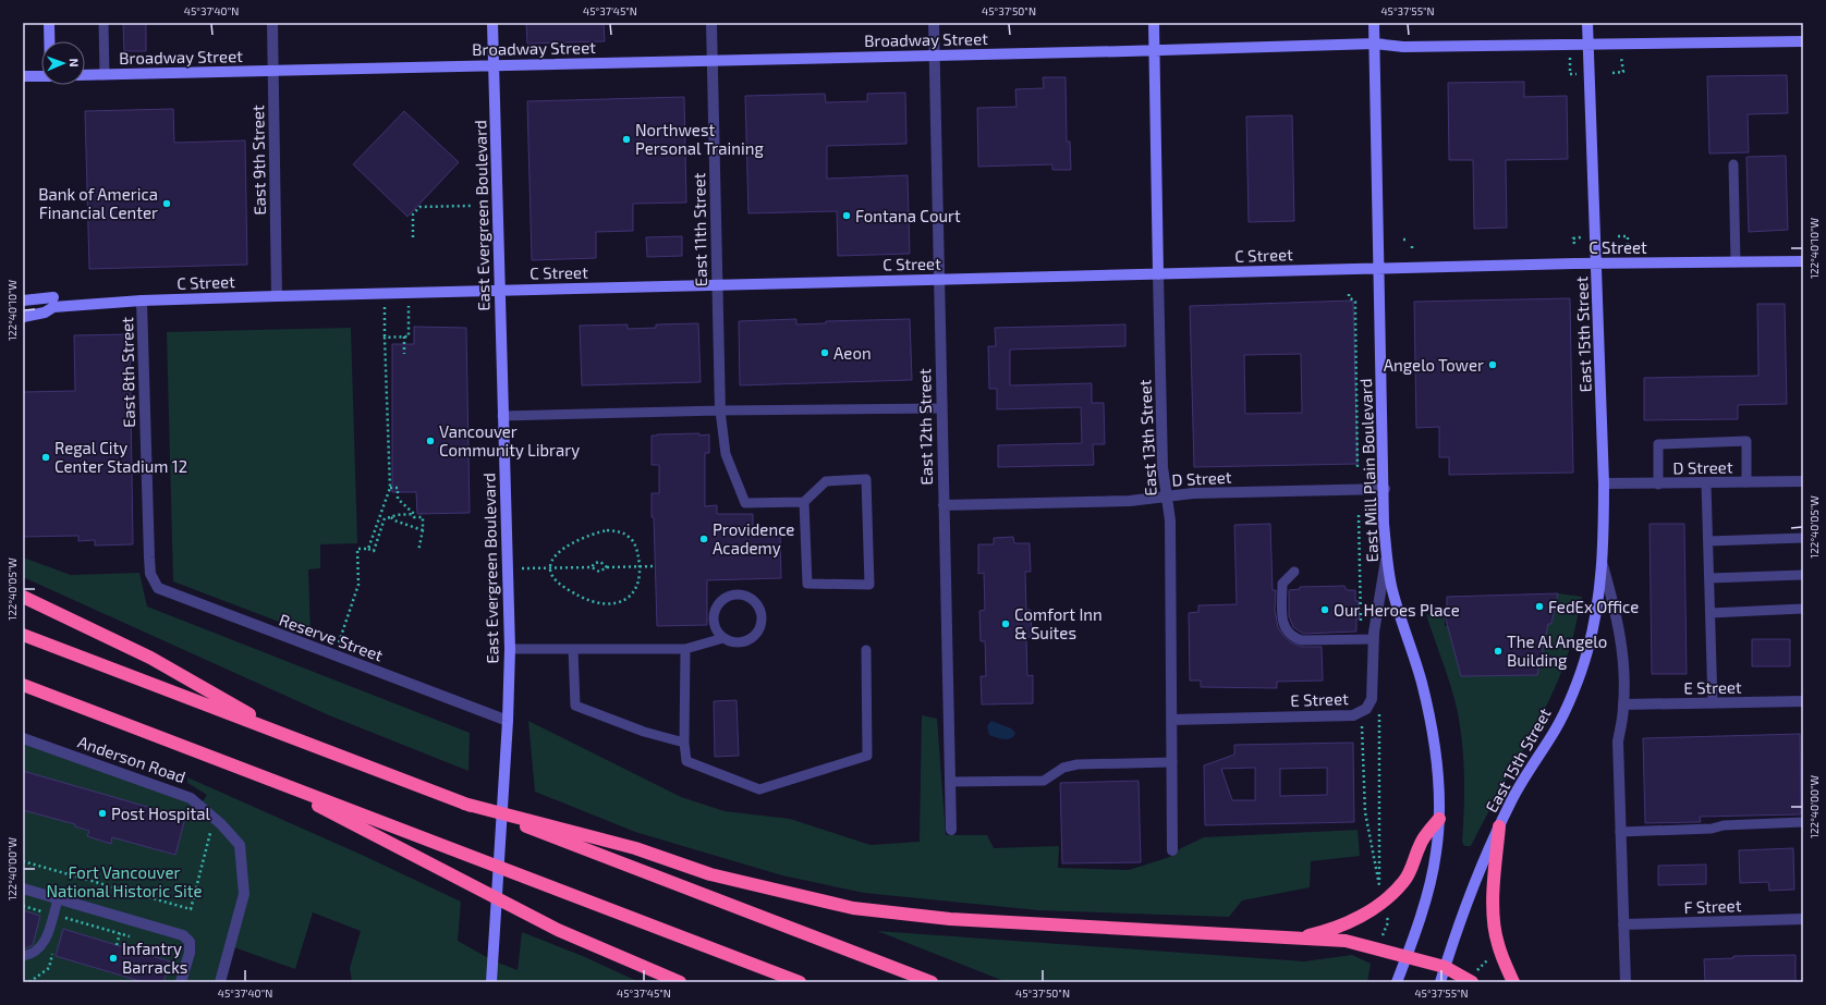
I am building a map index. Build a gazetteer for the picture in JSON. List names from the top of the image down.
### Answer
{
  "streets": {
    "main road": [
      "Broadway Street",
      "East Evergreen Boulevard",
      "C Street",
      "East 15th Street",
      "East 13th Street",
      "East Mill Plain Boulevard"
    ],
    "street": [
      "East 9th Street",
      "East 11th Street",
      "East 8th Street",
      "East 12th Street",
      "D Street",
      "Reserve Street",
      "E Street",
      "Anderson Road",
      "F Street"
    ]
  },
  "crossings": [
    ["Broadway Street", "East 9th Street"],
    ["Broadway Street", "East Evergreen Boulevard"],
    ["Broadway Street", "East 11th Street"],
    ["Broadway Street", "East 15th Street"],
    ["Broadway Street", "East 12th Street"],
    ["Broadway Street", "East 13th Street"],
    ["Broadway Street", "East Mill Plain Boulevard"],
    ["East 9th Street", "C Street"],
    ["East Evergreen Boulevard", "C Street"],
    ["East Evergreen Boulevard", "Reserve Street"],
    ["East 11th Street", "C Street"],
    ["C Street", "East 15th Street"],
    ["C Street", "East 8th Street"],
    ["C Street", "East 12th Street"],
    ["C Street", "East 13th Street"],
    ["C Street", "East Mill Plain Boulevard"],
    ["East 15th Street", "D Street"],
    ["East 15th Street", "E Street"],
    ["East 15th Street", "F Street"],
    ["East 8th Street", "Reserve Street"],
    ["East 12th Street", "D Street"],
    ["East 13th Street", "D Street"],
    ["East 13th Street", "E Street"],
    ["D Street", "East Mill Plain Boulevard"],
    ["East Mill Plain Boulevard", "E Street"]
  ],
  "parks": ["Fort Vancouver National Historic Site"],
  "places": [
    "Northwest Personal Training",
    "Bank of America Financial Center",
    "Fontana Court",
    "Aeon",
    "Angelo Tower",
    "Vancouver Community Library",
    "Regal City Center Stadium 12",
    "Providence Academy",
    "FedEx Office",
    "Our Heroes Place",
    "Comfort Inn & Suites",
    "The Al Angelo Building",
    "Post Hospital",
    "Infantry Barracks"
  ],
  "north": "right",
  "coordinates": [
    "45°37'40\"N",
    "45°37'45\"N",
    "45°37'50\"N",
    "45°37'55\"N",
    "122°40'10\"W",
    "122°40'05\"W",
    "122°40'00\"W"
  ]
}
